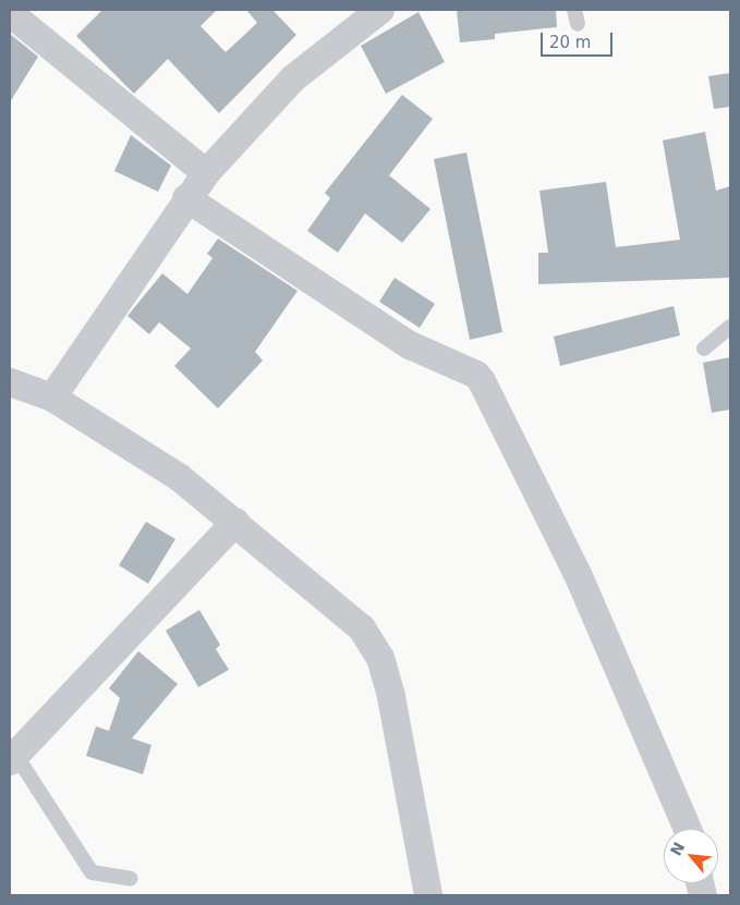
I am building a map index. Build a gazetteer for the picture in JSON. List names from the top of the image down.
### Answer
{
  "scale_bar": "20 m",
  "north": "top left"
}
